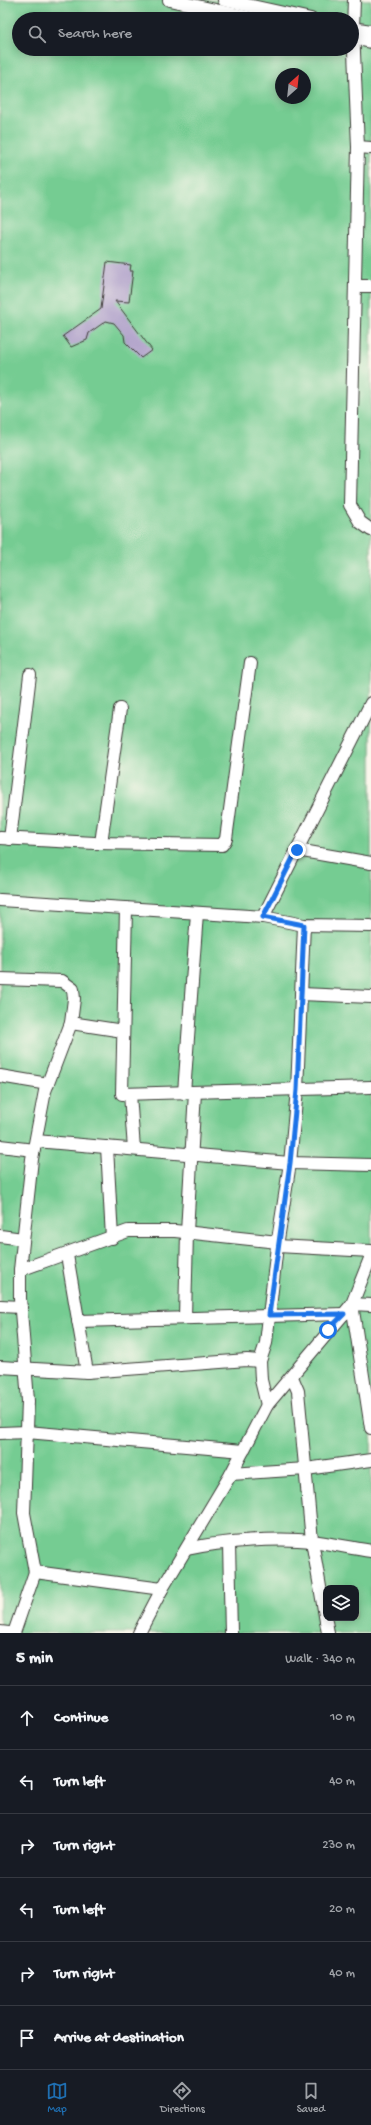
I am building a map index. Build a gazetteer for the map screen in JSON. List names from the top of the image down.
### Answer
{
  "north": "top right",
  "page": {
    "search": "Search here",
    "heading": ["5 min", "Walk · 340 m"],
    "list": [
      ["Continue", "10 m"],
      ["Turn left", "40 m"],
      ["Turn right", "230 m"],
      ["Turn left", "20 m"],
      ["Turn right", "40 m"],
      "Arrive at destination"
    ],
    "nav": ["Map", "Directions", "Saved"]
  }
}
